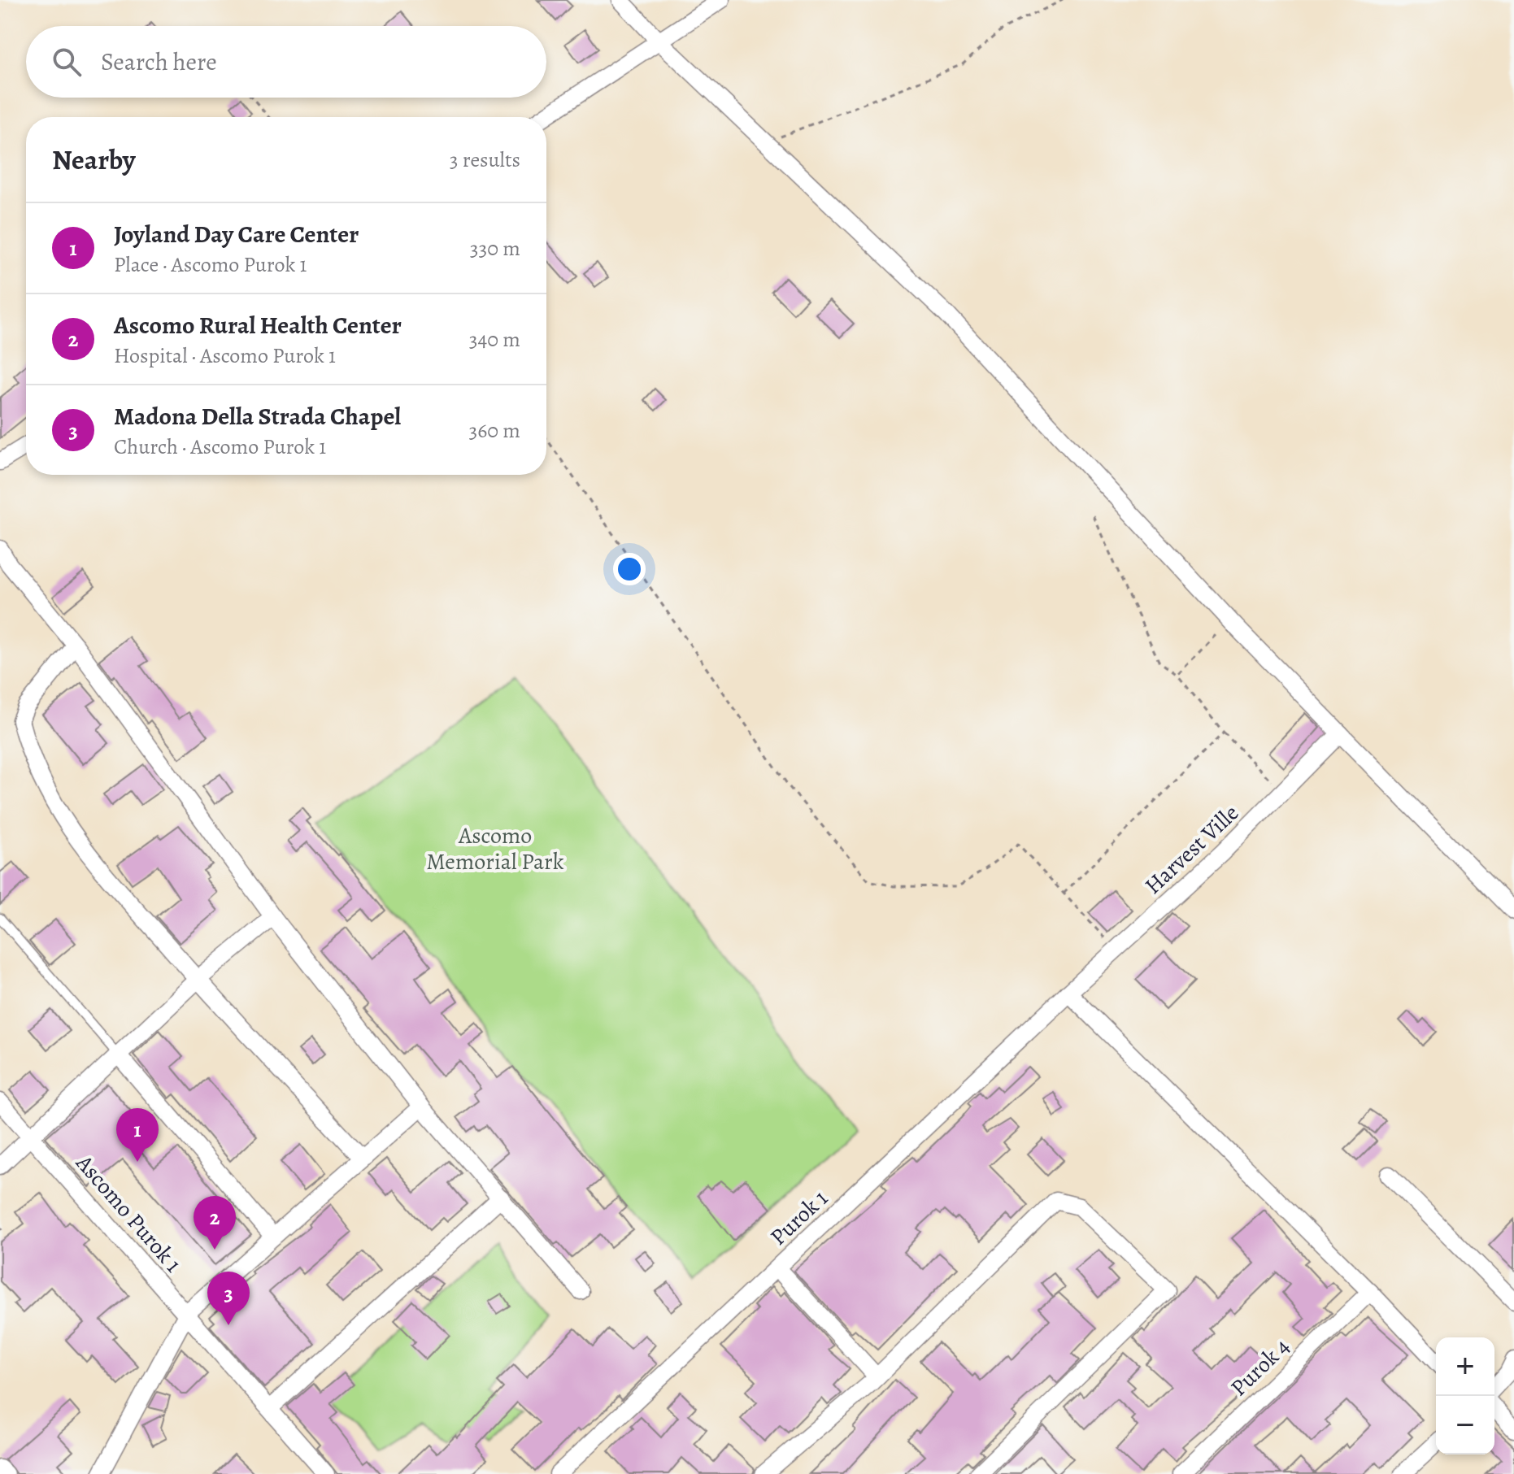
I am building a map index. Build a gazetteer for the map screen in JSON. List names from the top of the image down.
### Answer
{
  "streets": {
    "street": [
      "Harvest Ville",
      "Ascomo Purok 1",
      "Purok 1",
      "Purok 4"
    ]
  },
  "crossings": [
    ["Harvest Ville", "Purok 1"]
  ],
  "parks": ["Ascomo Memorial Park"],
  "page": {
    "search": "Search here",
    "heading": ["Nearby", "3 results"],
    "list": [
      {
        "mark": "1",
        "name": "Joyland Day Care Center",
        "note": "Place · Ascomo Purok 1",
        "value": "330 m"
      },
      {
        "mark": "2",
        "name": "Ascomo Rural Health Center",
        "note": "Hospital · Ascomo Purok 1",
        "value": "340 m"
      },
      {
        "mark": "3",
        "name": "Madona Della Strada Chapel",
        "note": "Church · Ascomo Purok 1",
        "value": "360 m"
      }
    ],
    "pins": ["1", "2", "3"],
    "map_buttons": ["+", "−"]
  }
}
